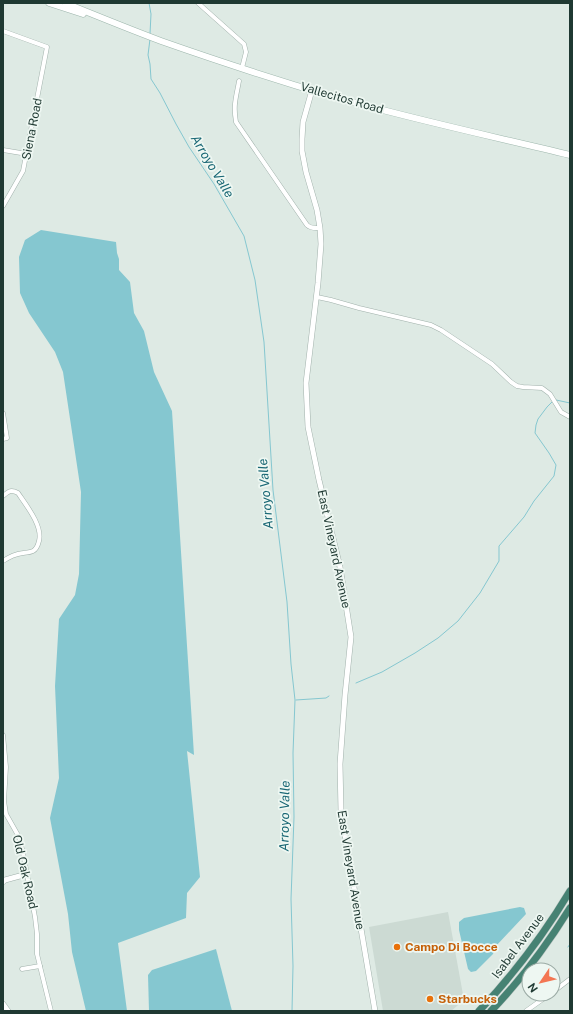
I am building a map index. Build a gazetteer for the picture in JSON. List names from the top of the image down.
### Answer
{
  "streets": {
    "highway": ["Isabel Avenue"],
    "main road": ["Vallecitos Road"],
    "street": ["Siena Road", "East Vineyard Avenue", "Old Oak Road"]
  },
  "crossings": [
    ["Vallecitos Road", "East Vineyard Avenue"]
  ],
  "water": ["Arroyo Valle"],
  "places": ["Campo Di Bocce", "Starbucks"],
  "north": "bottom left"
}
